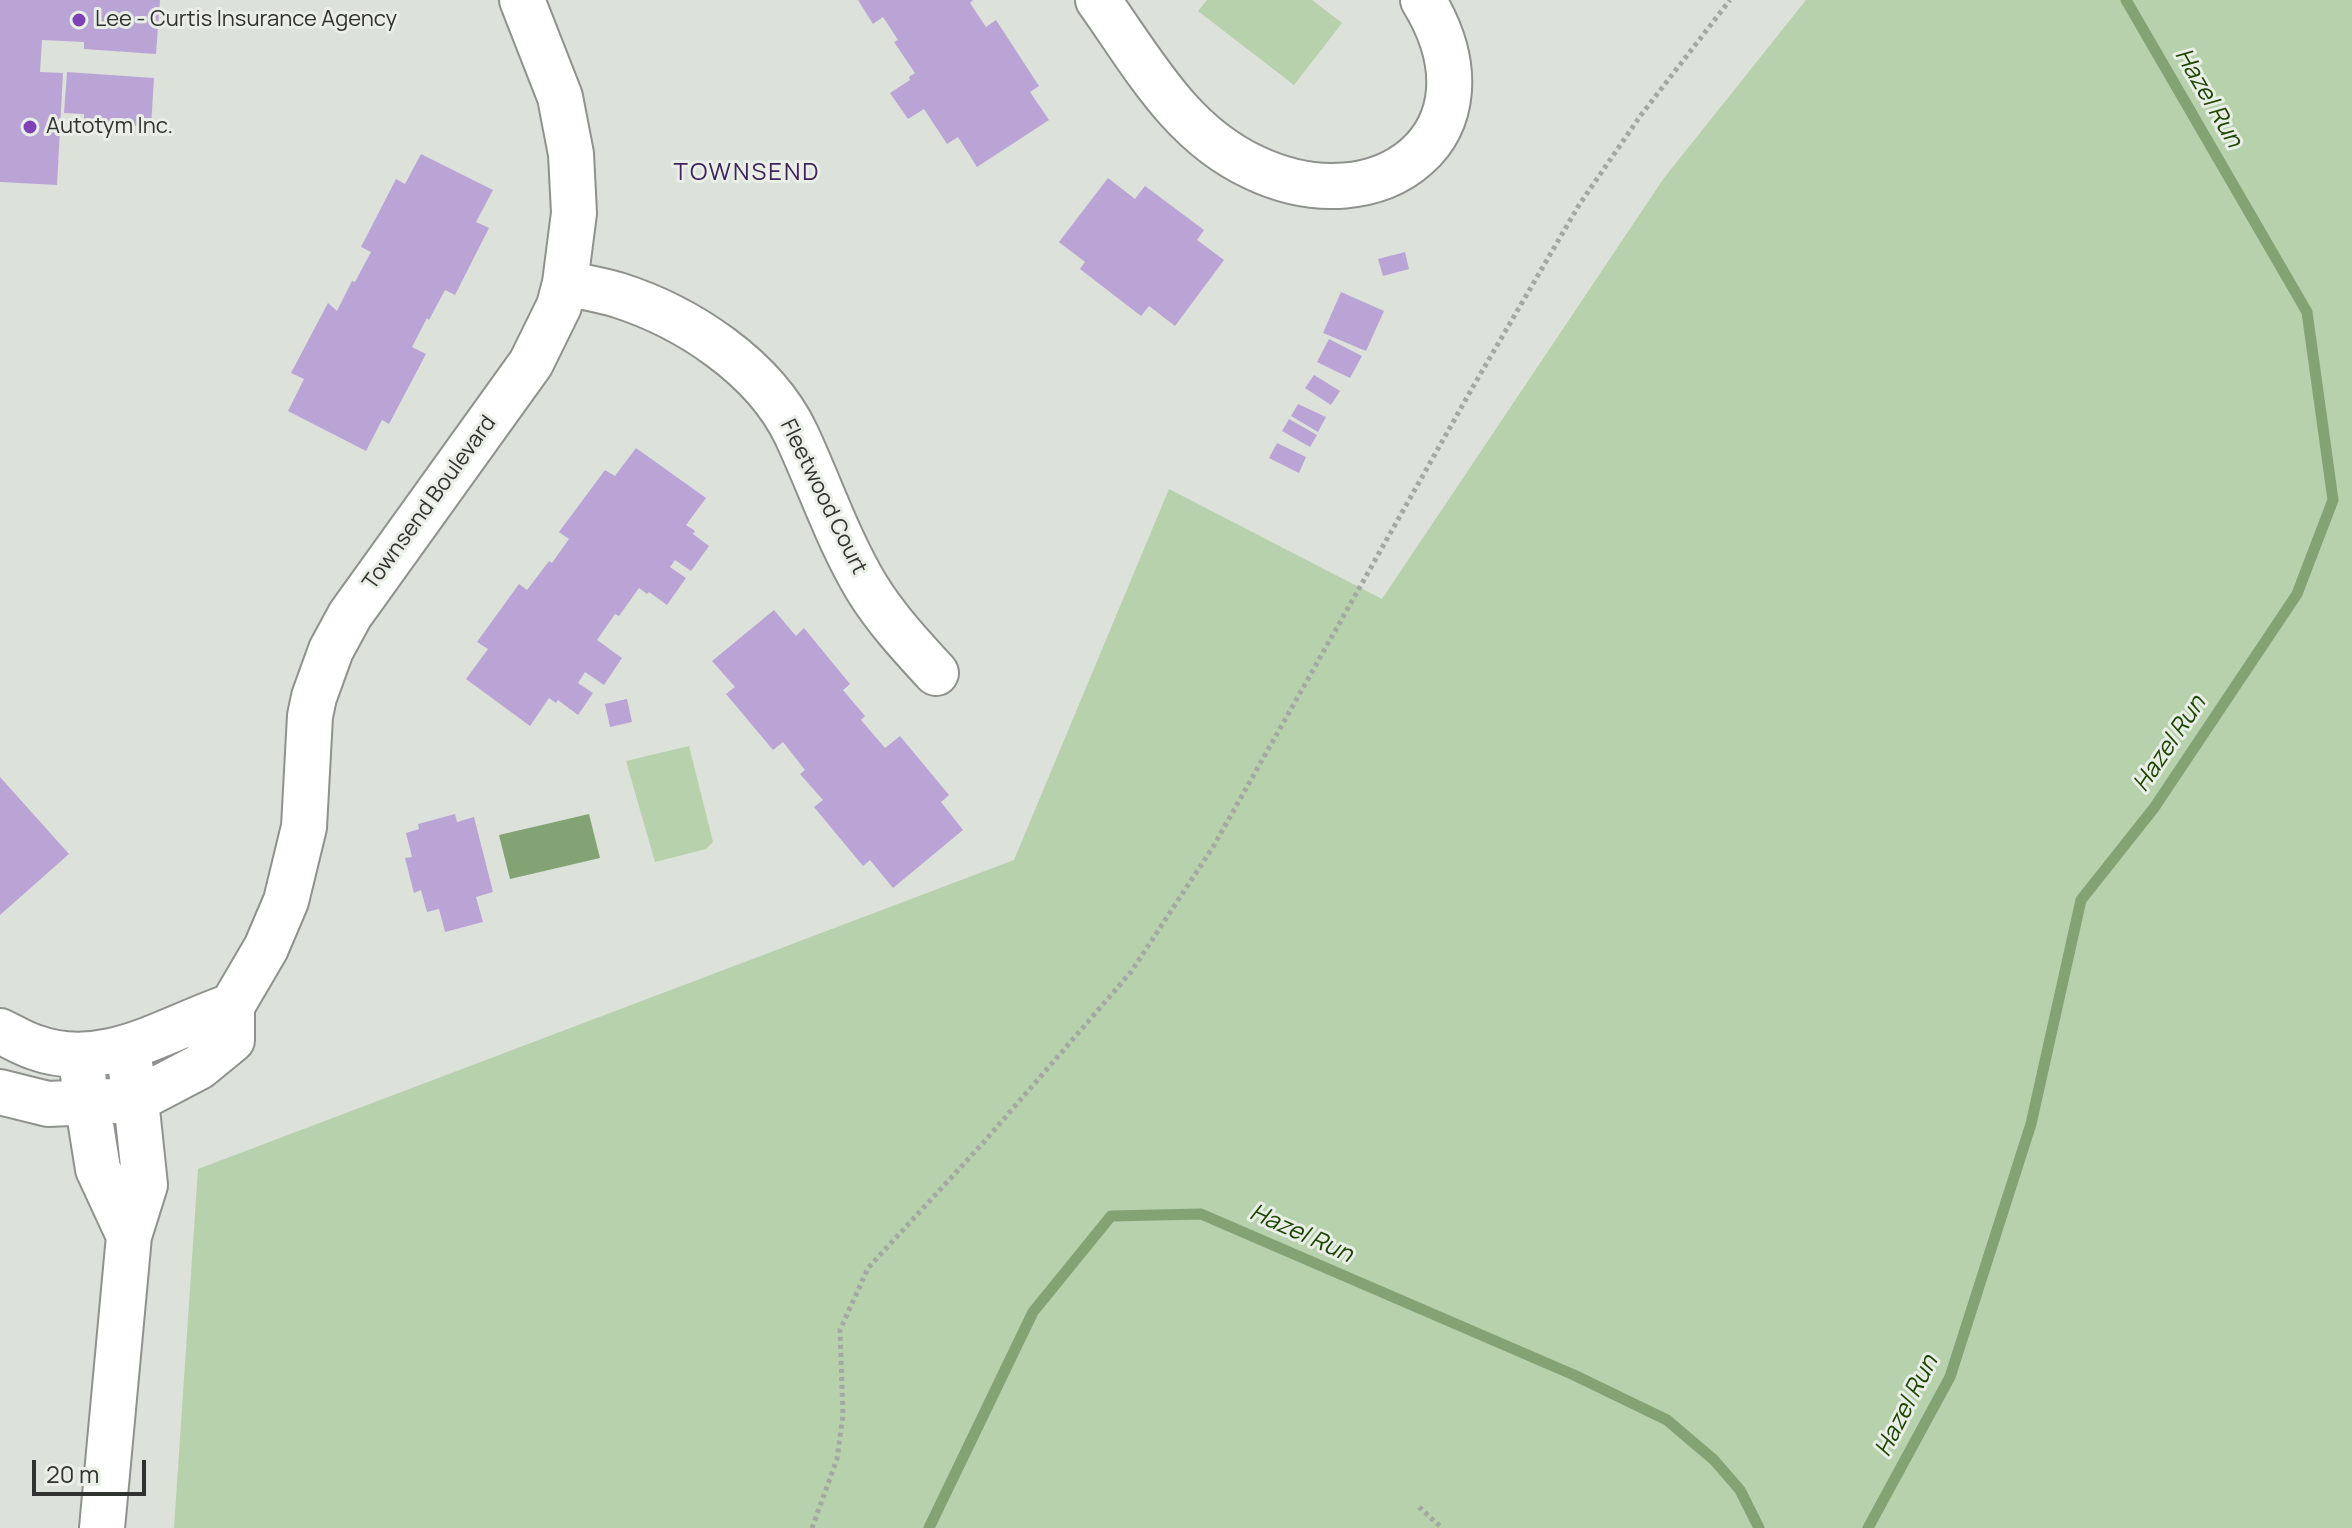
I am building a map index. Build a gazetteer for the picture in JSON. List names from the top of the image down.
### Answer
{
  "streets": {
    "street": ["Fleetwood Court", "Townsend Boulevard"]
  },
  "crossings": [
    ["Fleetwood Court", "Townsend Boulevard"]
  ],
  "districts": ["TOWNSEND"],
  "water": ["Hazel Run"],
  "places": ["Lee - Curtis Insurance Agency", "Autotym Inc."],
  "scale_bar": "20 m"
}
